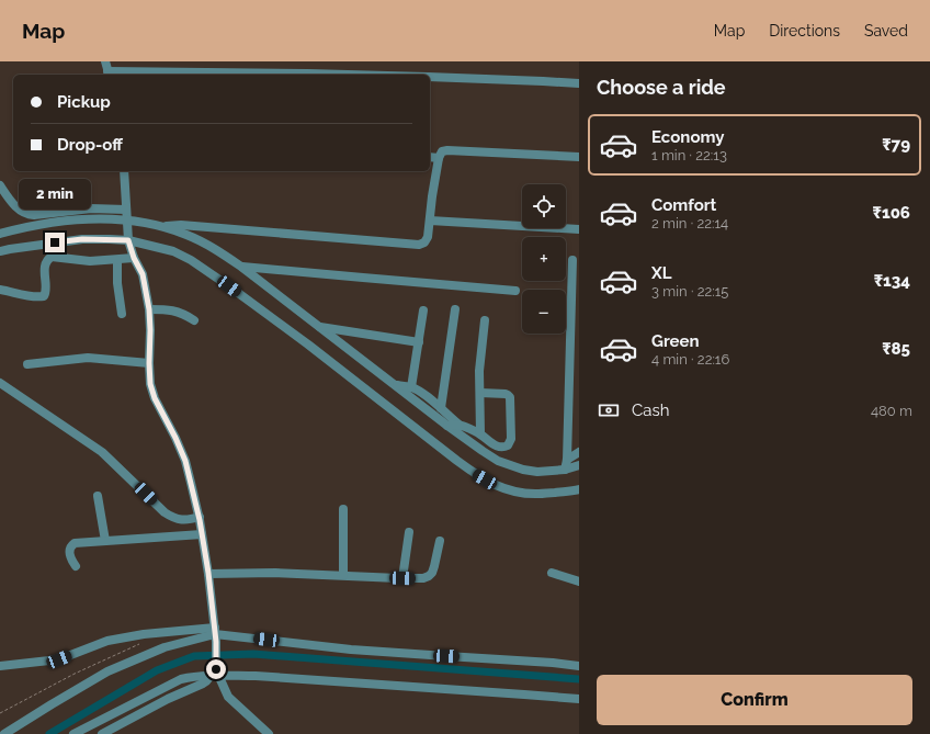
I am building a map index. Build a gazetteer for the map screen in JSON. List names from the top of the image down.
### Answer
{
  "page": {
    "header": "Map",
    "nav": ["Map", "Directions", "Saved"],
    "heading": "Choose a ride",
    "banner": ["Pickup", "Drop-off"],
    "list": [
      {
        "name": "Economy",
        "note": "1 min · 22:13",
        "value": "₹79"
      },
      {
        "name": "Comfort",
        "note": "2 min · 22:14",
        "value": "₹106"
      },
      {
        "name": "XL",
        "note": "3 min · 22:15",
        "value": "₹134"
      },
      {
        "name": "Green",
        "note": "4 min · 22:16",
        "value": "₹85"
      }
    ],
    "bubble": "2 min",
    "map_buttons": ["+", "−"],
    "pay": ["Cash", "480 m"],
    "buttons": "Confirm"
  }
}
